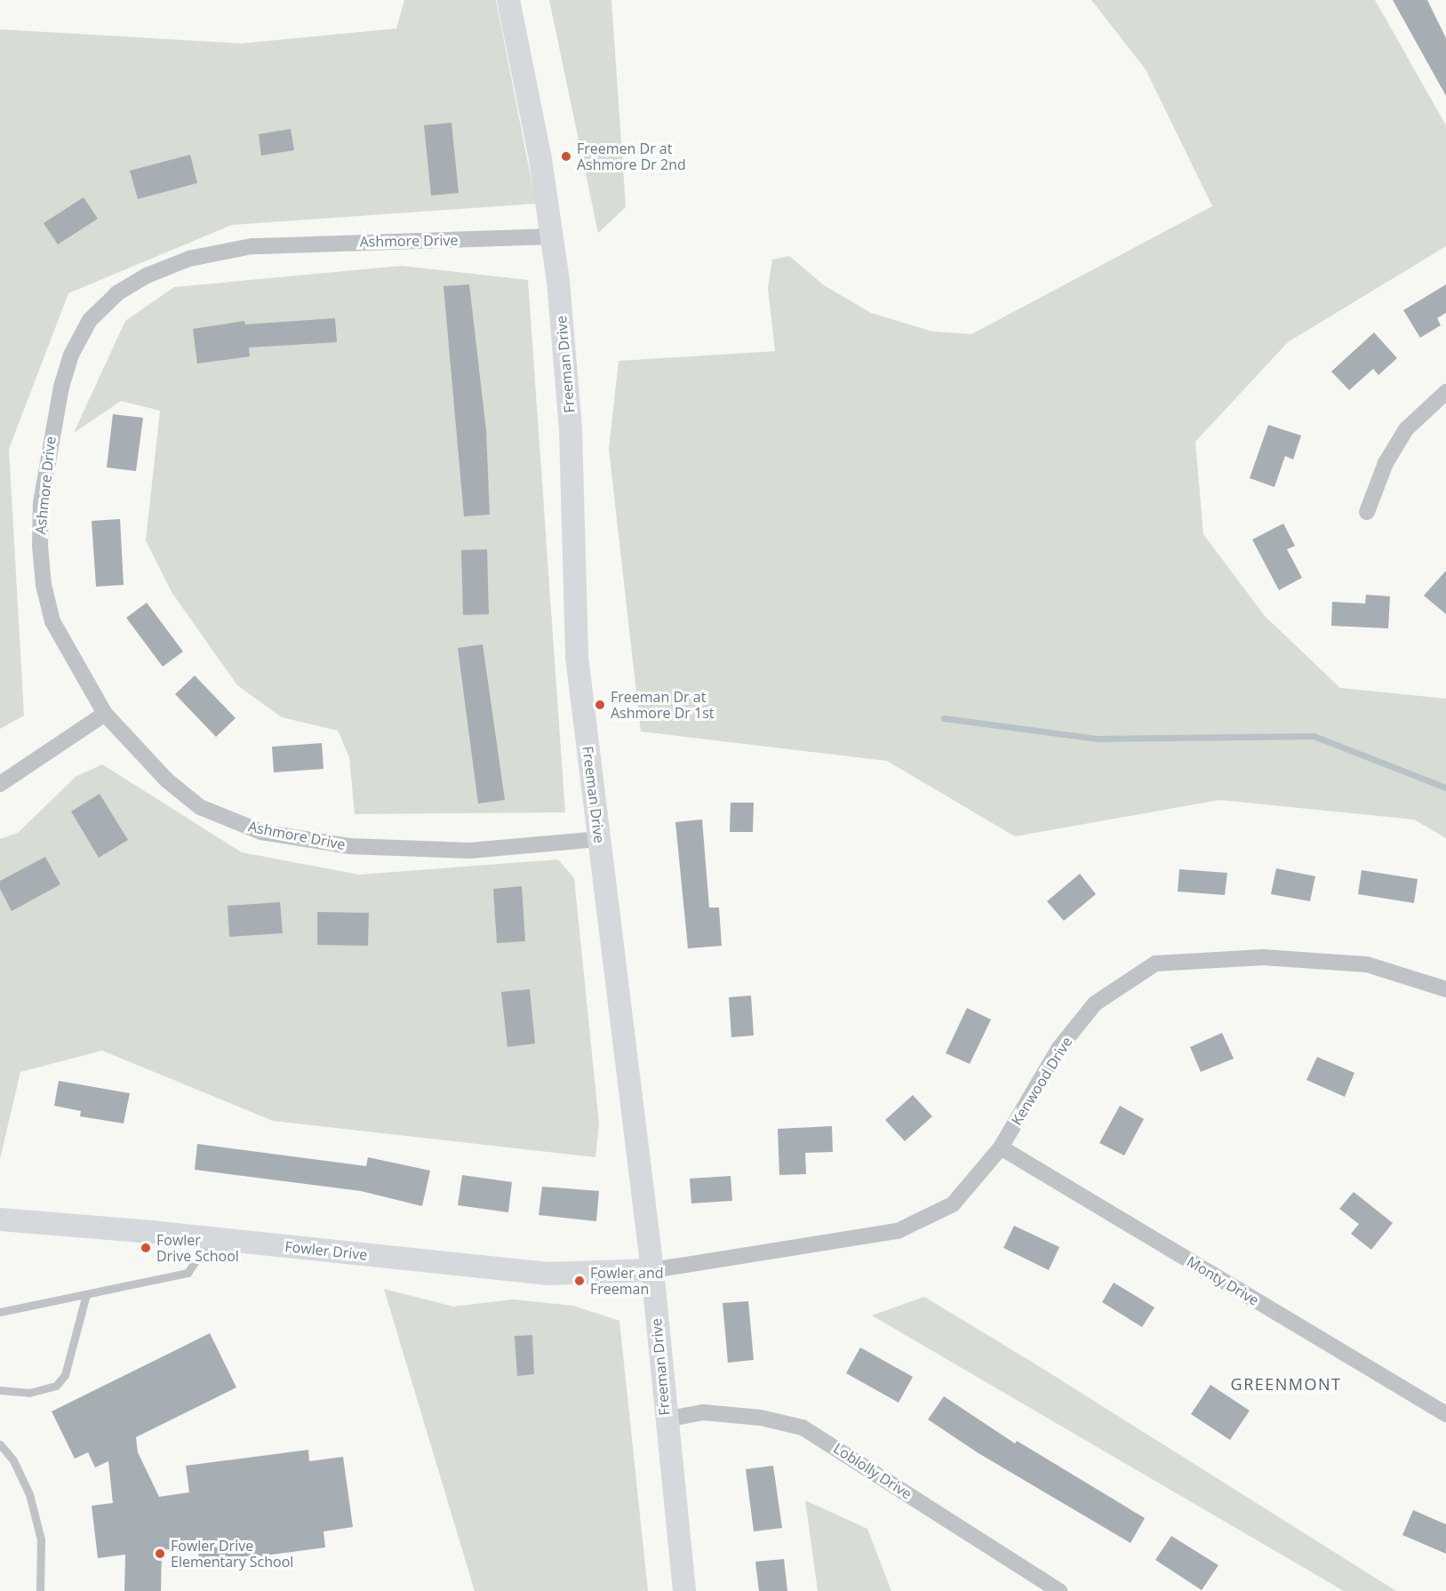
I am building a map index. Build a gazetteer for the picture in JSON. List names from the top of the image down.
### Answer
{
  "streets": {
    "street": [
      "Ashmore Drive",
      "Freeman Drive",
      "Kenwood Drive",
      "Fowler Drive",
      "Monty Drive",
      "Loblolly Drive"
    ]
  },
  "crossings": [
    ["Ashmore Drive", "Freeman Drive"],
    ["Freeman Drive", "Kenwood Drive"],
    ["Freeman Drive", "Fowler Drive"],
    ["Freeman Drive", "Loblolly Drive"],
    ["Kenwood Drive", "Fowler Drive"],
    ["Kenwood Drive", "Monty Drive"]
  ],
  "districts": ["GREENMONT"],
  "places": [
    "Freemen Dr at Ashmore Dr 2nd",
    "Freeman Dr at Ashmore Dr 1st",
    "Fowler Drive School",
    "Fowler and Freeman",
    "Fowler Drive Elementary School"
  ]
}
